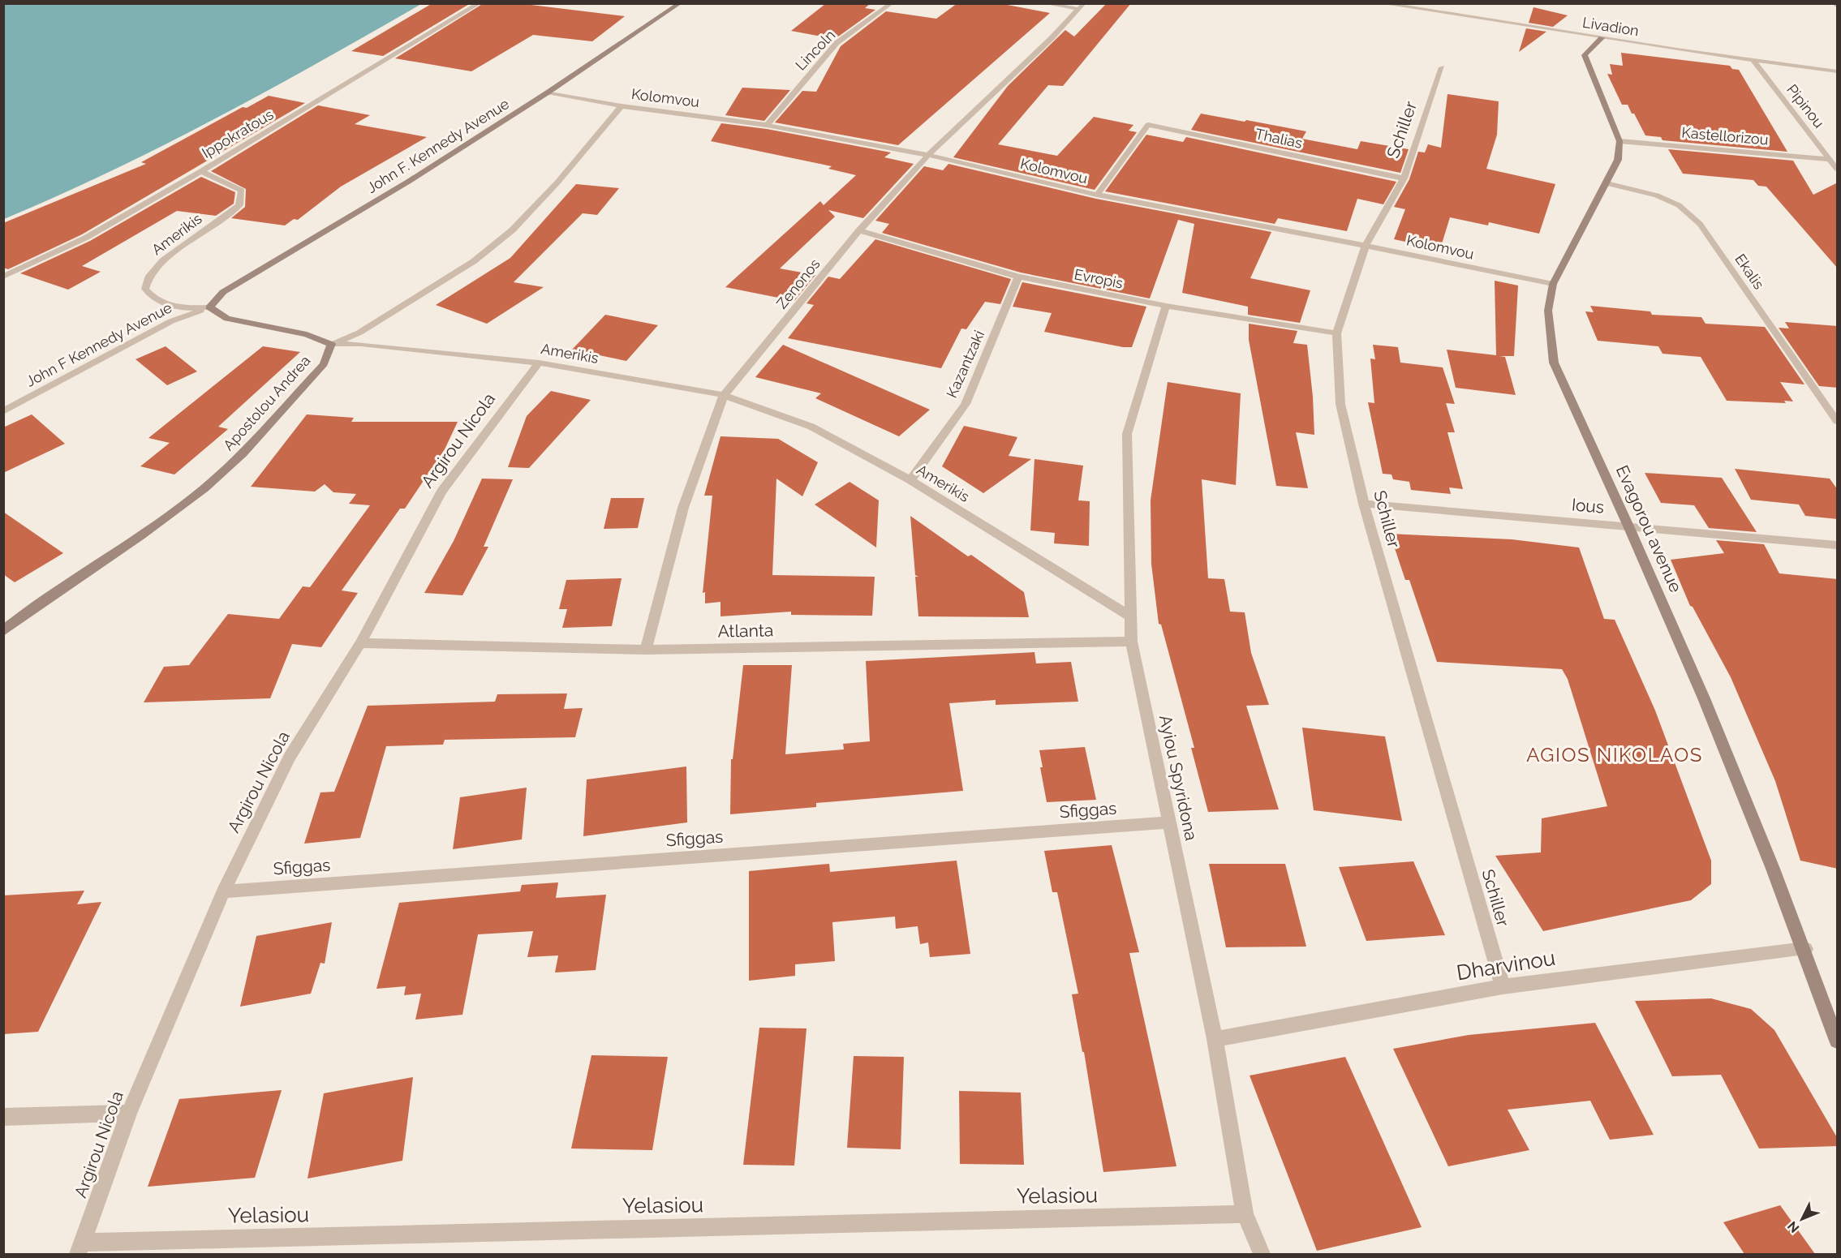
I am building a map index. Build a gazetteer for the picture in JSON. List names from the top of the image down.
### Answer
{
  "streets": {
    "street": [
      "Livadion",
      "Lincoln",
      "Kolomvou",
      "Pipinou",
      "Schiller",
      "Ippokratous",
      "Kastellorizou",
      "Thalias",
      "John F. Kennedy Avenue",
      "Amerikis",
      "Ekalis",
      "Evropis",
      "Zenonos",
      "John F Kennedy Avenue",
      "Kazantzaki",
      "Apostolou Andrea",
      "Argirou Nicola",
      "Ious",
      "Evagorou avenue",
      "Atlanta",
      "Ayiou Spyridona",
      "Sfiggas",
      "Dharvinou",
      "Yelasiou"
    ]
  },
  "crossings": [
    ["Livadion", "Pipinou"],
    ["Lincoln", "Kolomvou"],
    ["Kolomvou", "Schiller"],
    ["Kolomvou", "Thalias"],
    ["Kolomvou", "John F. Kennedy Avenue"],
    ["Kolomvou", "Zenonos"],
    ["Kolomvou", "Evagorou avenue"],
    ["Pipinou", "Kastellorizou"],
    ["Schiller", "Thalias"],
    ["Schiller", "Evropis"],
    ["Schiller", "Ious"],
    ["Schiller", "Dharvinou"],
    ["Ippokratous", "Amerikis"],
    ["Kastellorizou", "Evagorou avenue"],
    ["John F. Kennedy Avenue", "Amerikis"],
    ["John F. Kennedy Avenue", "John F Kennedy Avenue"],
    ["Amerikis", "Zenonos"],
    ["Amerikis", "John F Kennedy Avenue"],
    ["Amerikis", "Kazantzaki"],
    ["Amerikis", "Apostolou Andrea"],
    ["Amerikis", "Argirou Nicola"],
    ["Amerikis", "Ayiou Spyridona"],
    ["Ekalis", "Evagorou avenue"],
    ["Evropis", "Zenonos"],
    ["Evropis", "Kazantzaki"],
    ["Evropis", "Ayiou Spyridona"],
    ["Zenonos", "Atlanta"],
    ["Argirou Nicola", "Atlanta"],
    ["Argirou Nicola", "Sfiggas"],
    ["Argirou Nicola", "Yelasiou"],
    ["Ious", "Evagorou avenue"],
    ["Evagorou avenue", "Dharvinou"],
    ["Atlanta", "Ayiou Spyridona"],
    ["Ayiou Spyridona", "Sfiggas"],
    ["Ayiou Spyridona", "Dharvinou"],
    ["Ayiou Spyridona", "Yelasiou"]
  ],
  "districts": ["AGIOS NIKOLAOS"],
  "north": "bottom left"
}
